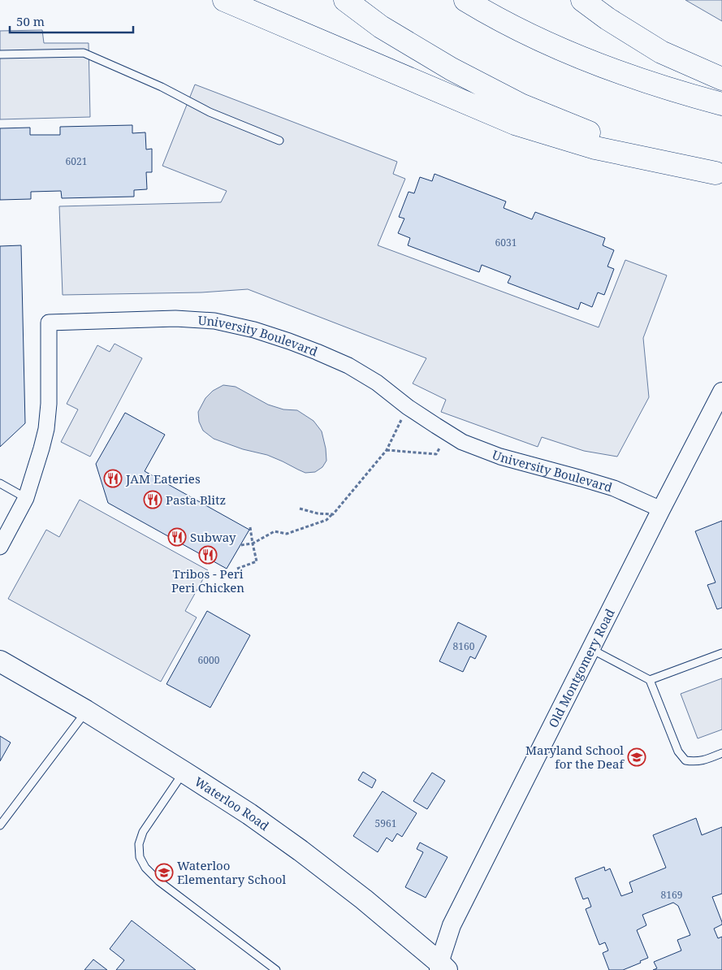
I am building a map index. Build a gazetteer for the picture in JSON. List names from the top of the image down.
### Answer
{
  "streets": {
    "main road": ["Waterloo Road"],
    "street": ["University Boulevard", "Old Montgomery Road"]
  },
  "crossings": [
    ["University Boulevard", "Old Montgomery Road"],
    ["Old Montgomery Road", "Waterloo Road"]
  ],
  "places": {
    "restaurant": [
      "JAM Eateries",
      "Pasta Blitz",
      "Subway",
      "Tribos - Peri Peri Chicken"
    ],
    "school or university": ["Maryland School for the Deaf", "Waterloo Elementary School"]
  },
  "house_numbers": [
    "6021",
    "6031",
    "8160",
    "6000",
    "5961",
    "8169"
  ],
  "scale_bar": "50 m"
}
